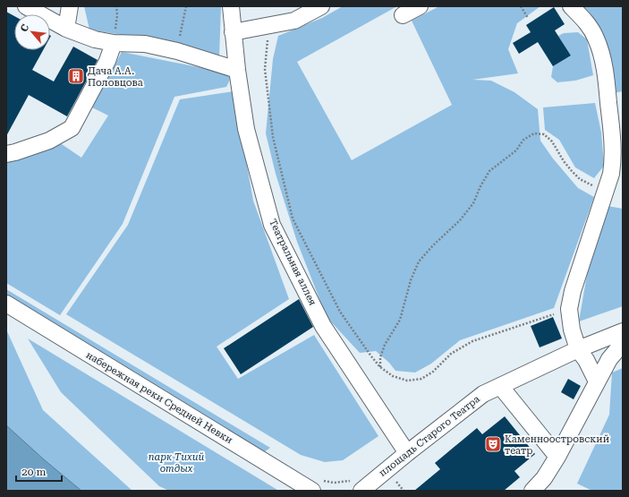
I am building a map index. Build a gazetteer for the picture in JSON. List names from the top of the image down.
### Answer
{
  "streets": {
    "street": ["Театральная аллея", "набережная реки Средней Невки", "площадь Старого Театра"]
  },
  "crossings": [
    ["Театральная аллея", "площадь Старого Театра"]
  ],
  "parks": ["парк Тихий отдых"],
  "places": {
    "building": ["Дача А.А. Половцова"],
    "theatre": ["Каменноостровский театр"]
  },
  "scale_bar": "20 m",
  "north": "top left"
}
